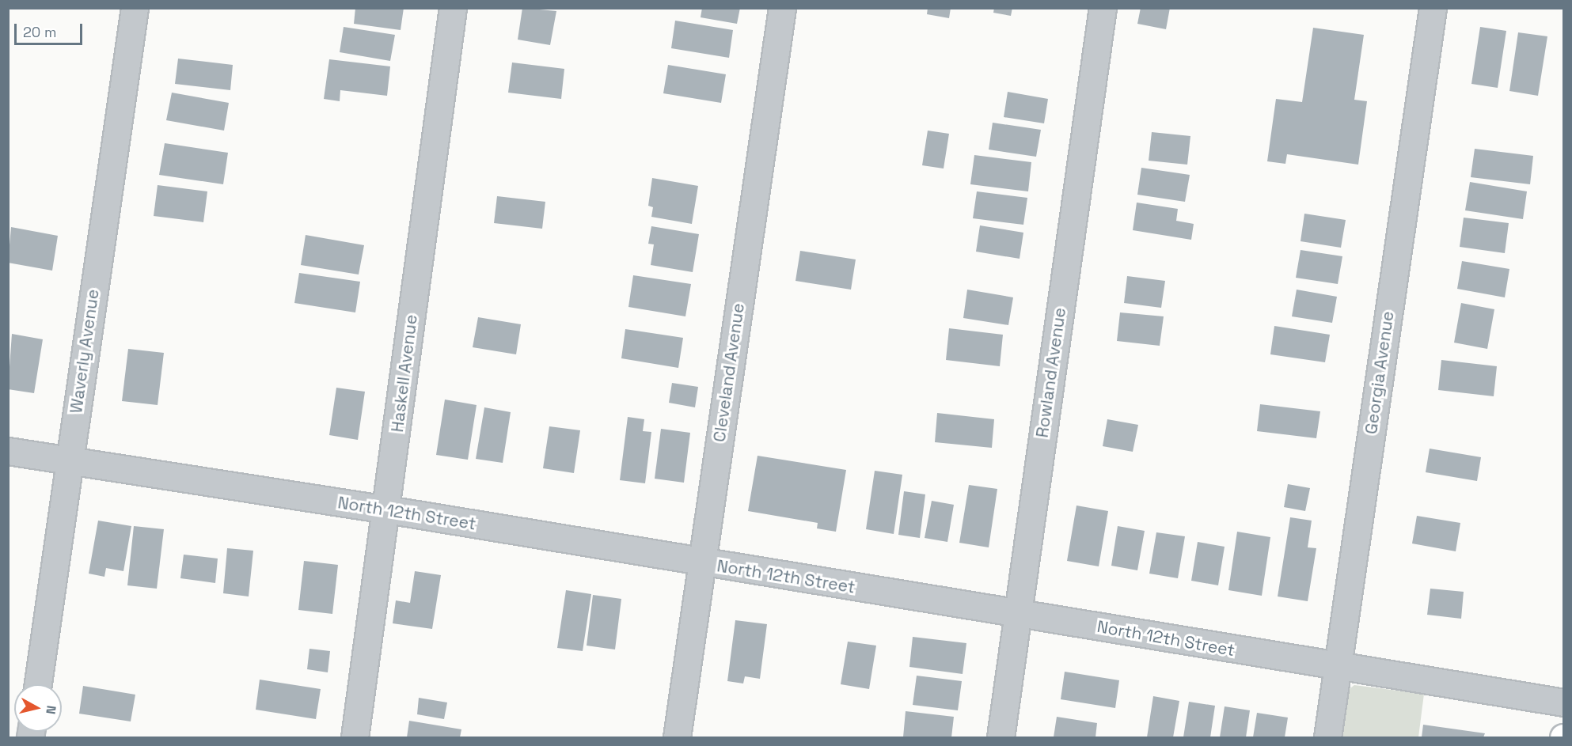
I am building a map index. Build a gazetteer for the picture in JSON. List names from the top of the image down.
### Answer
{
  "streets": {
    "street": [
      "Waverly Avenue",
      "Cleveland Avenue",
      "Rowland Avenue",
      "Georgia Avenue",
      "Haskell Avenue",
      "North 12th Street"
    ]
  },
  "crossings": [
    ["Waverly Avenue", "North 12th Street"],
    ["Cleveland Avenue", "North 12th Street"],
    ["Rowland Avenue", "North 12th Street"],
    ["Georgia Avenue", "North 12th Street"],
    ["Haskell Avenue", "North 12th Street"]
  ],
  "scale_bar": "20 m",
  "north": "right"
}
